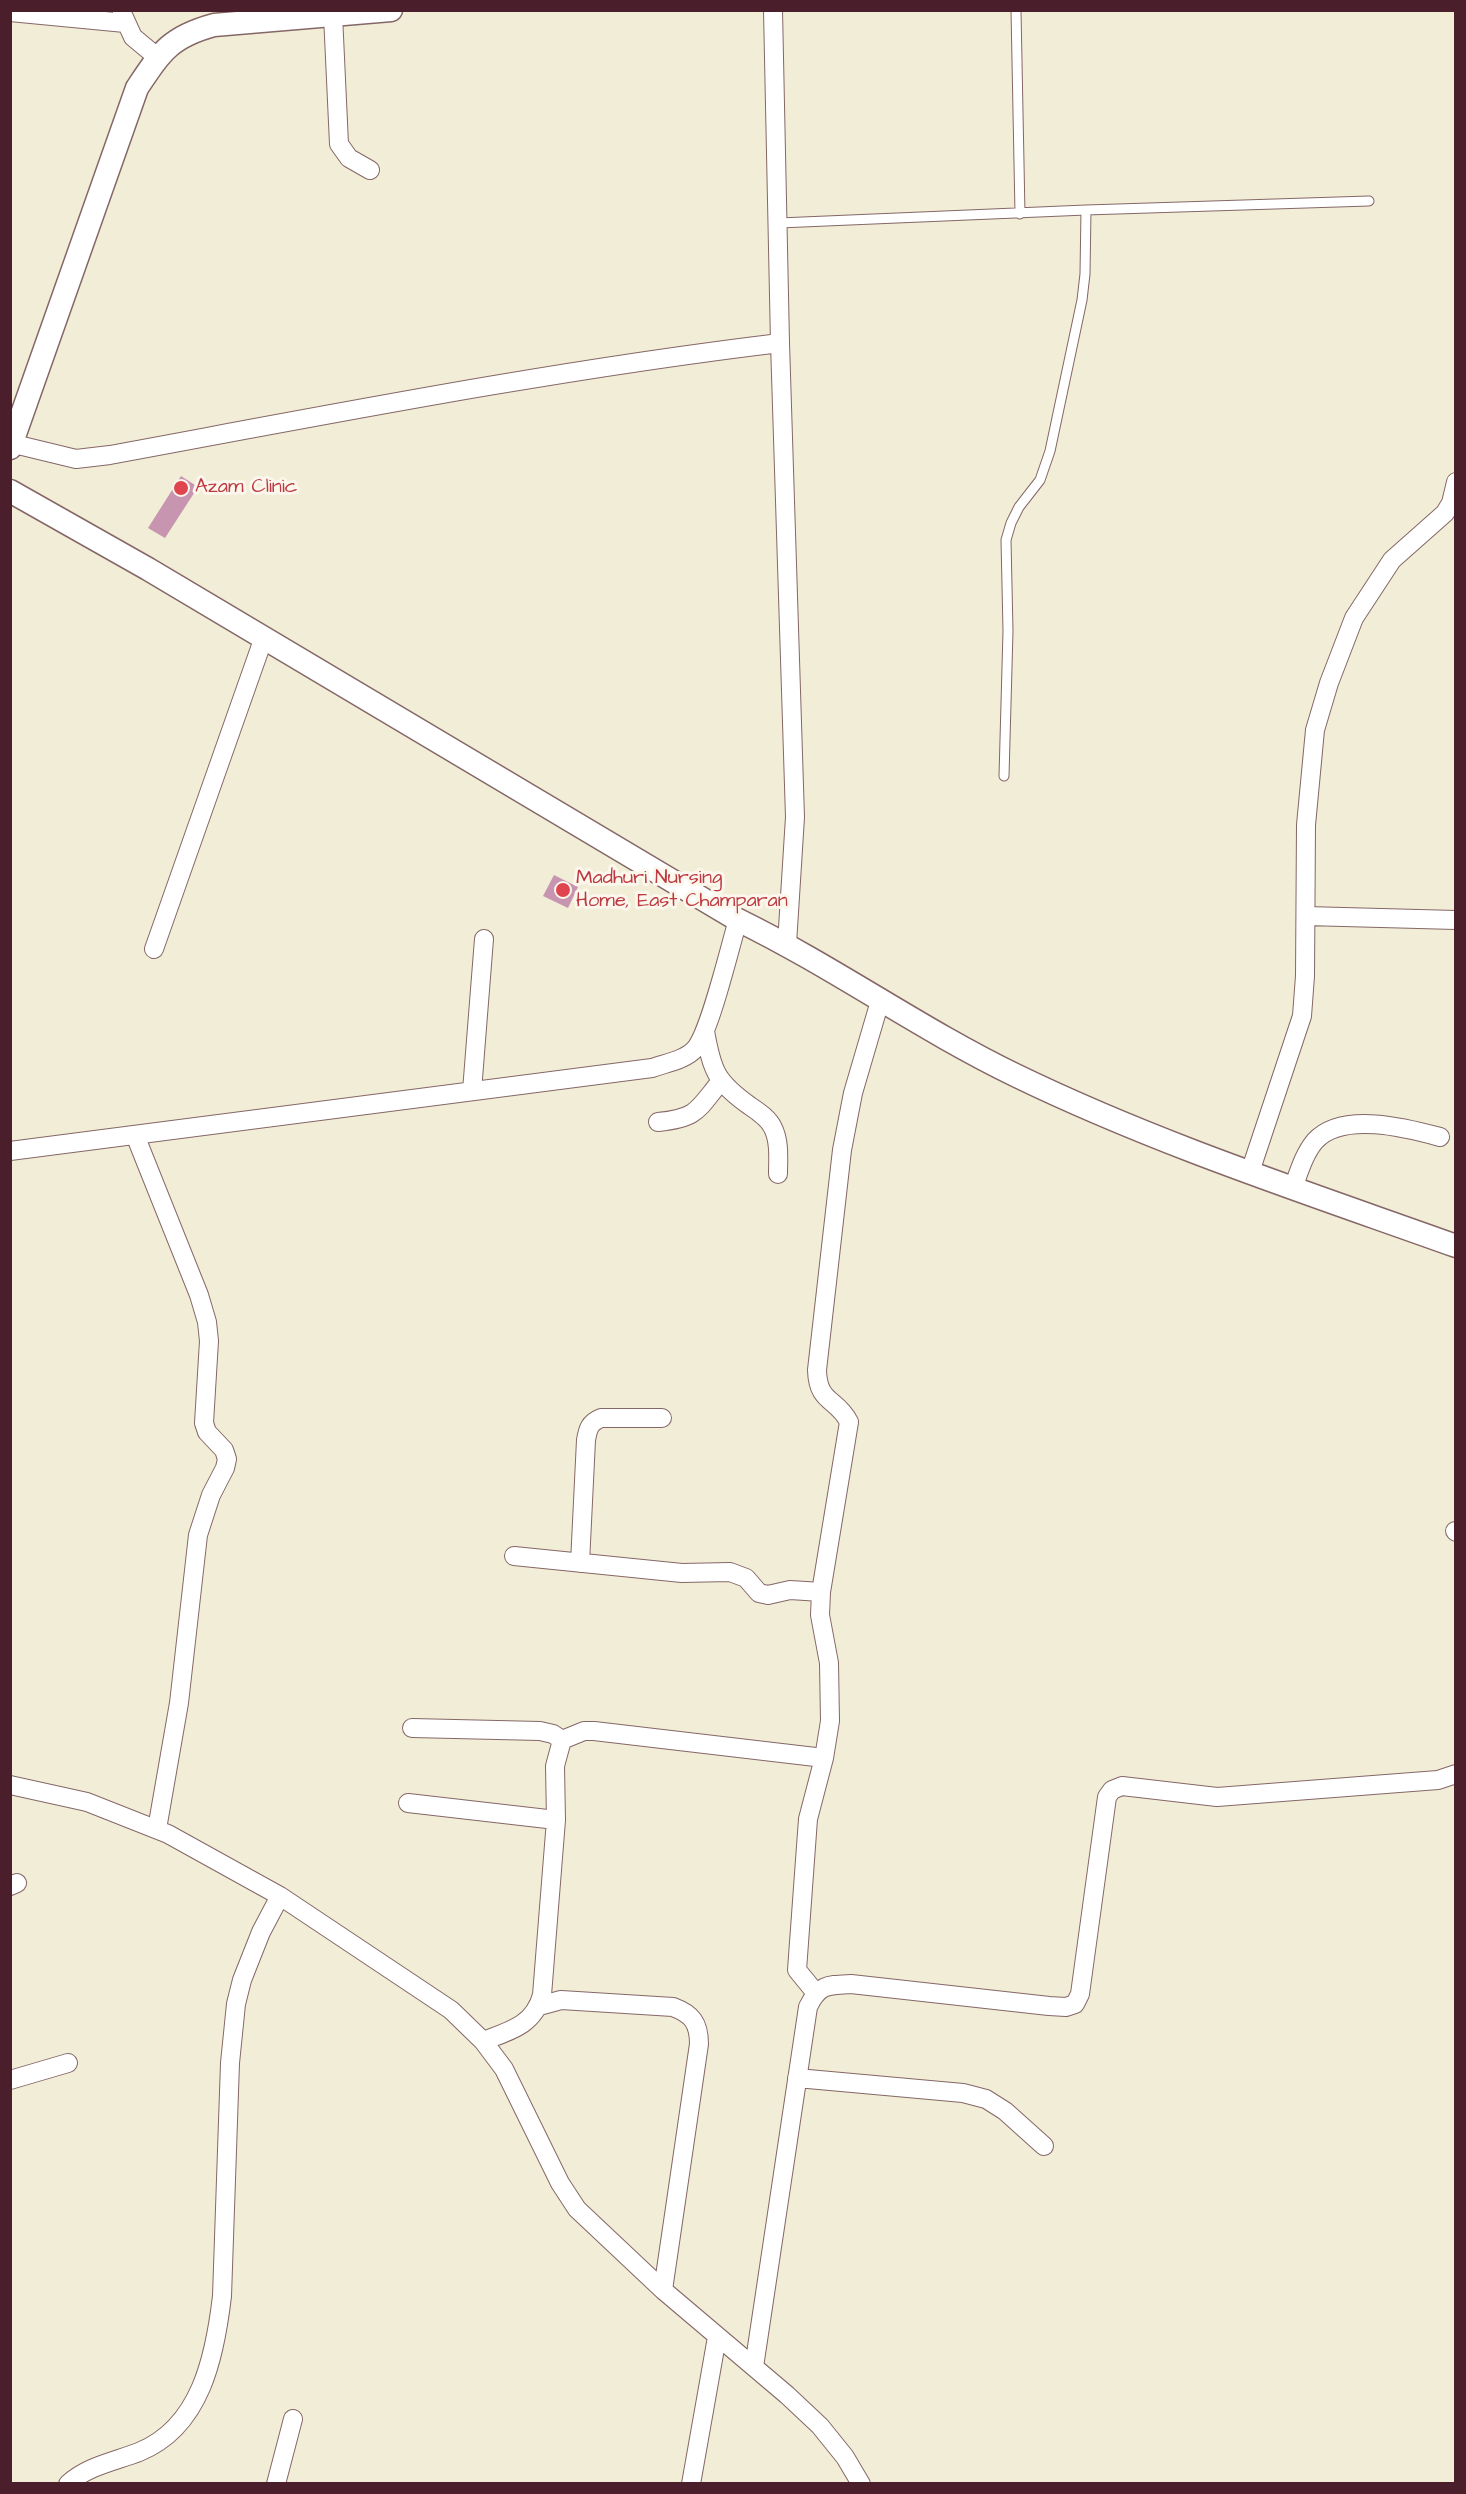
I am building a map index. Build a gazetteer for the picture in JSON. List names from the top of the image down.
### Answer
{
  "places": ["Azam Clinic", "Madhuri Nursing Home, East Champaran"]
}
